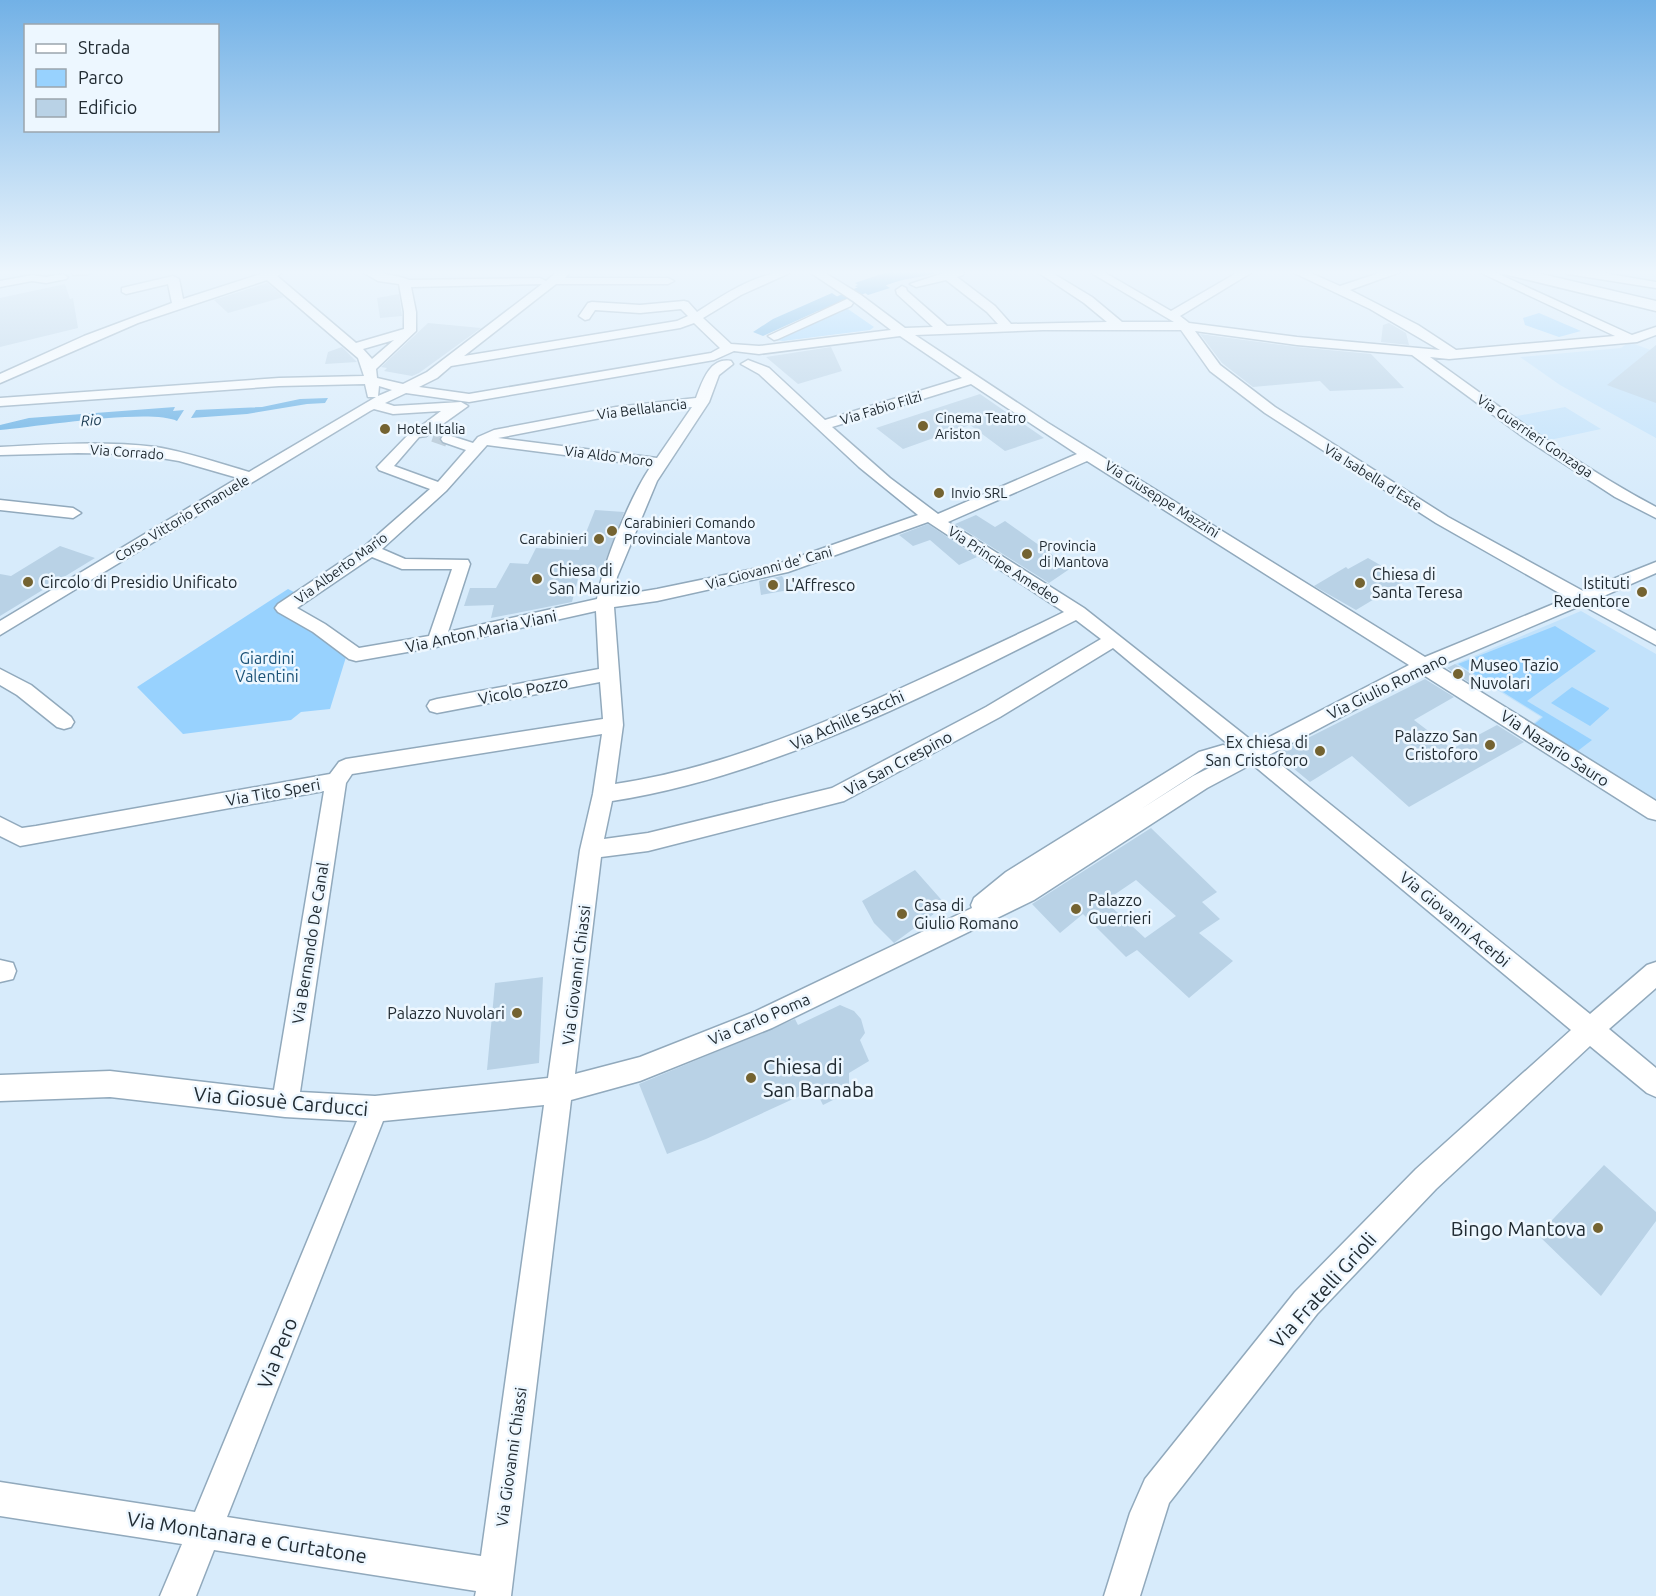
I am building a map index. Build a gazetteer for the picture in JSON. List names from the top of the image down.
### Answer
{
  "streets": {
    "street": [
      "Via Fabio Filzi",
      "Via Bellalancia",
      "Via Guerrieri Gonzaga",
      "Via Corrado",
      "Via Aldo Moro",
      "Via Isabella d'Este",
      "Via Giuseppe Mazzini",
      "Corso Vittorio Emanuele",
      "Via Principe Amedeo",
      "Via Alberto Mario",
      "Via Giovanni de' Cani",
      "Via Anton Maria Viani",
      "Via Giulio Romano",
      "Vicolo Pozzo",
      "Via Achille Sacchi",
      "Via Nazario Sauro",
      "Via San Crespino",
      "Via Tito Speri",
      "Via Giovanni Acerbi",
      "Via Bernando De Canal",
      "Via Giovanni Chiassi",
      "Via Carlo Poma",
      "Via Giosuè Carducci",
      "Via Fratelli Grioli",
      "Via Pero",
      "Via Montanara e Curtatone"
    ]
  },
  "crossings": [
    ["Via Fabio Filzi", "Via Giuseppe Mazzini"],
    ["Via Fabio Filzi", "Via Principe Amedeo"],
    ["Via Bellalancia", "Via Aldo Moro"],
    ["Via Bellalancia", "Via Alberto Mario"],
    ["Via Bellalancia", "Via Giovanni Chiassi"],
    ["Via Corrado", "Corso Vittorio Emanuele"],
    ["Via Aldo Moro", "Corso Vittorio Emanuele"],
    ["Via Aldo Moro", "Via Alberto Mario"],
    ["Via Aldo Moro", "Via Giovanni Chiassi"],
    ["Via Isabella d'Este", "Via Giulio Romano"],
    ["Via Giuseppe Mazzini", "Via Giovanni de' Cani"],
    ["Via Giuseppe Mazzini", "Via Giulio Romano"],
    ["Via Giuseppe Mazzini", "Via Nazario Sauro"],
    ["Via Principe Amedeo", "Via Giovanni de' Cani"],
    ["Via Principe Amedeo", "Via Giulio Romano"],
    ["Via Principe Amedeo", "Via Achille Sacchi"],
    ["Via Principe Amedeo", "Via San Crespino"],
    ["Via Principe Amedeo", "Via Giovanni Acerbi"],
    ["Via Principe Amedeo", "Via Carlo Poma"],
    ["Via Alberto Mario", "Via Anton Maria Viani"],
    ["Via Giovanni de' Cani", "Via Anton Maria Viani"],
    ["Via Giovanni de' Cani", "Via Giovanni Chiassi"],
    ["Via Anton Maria Viani", "Via Giovanni Chiassi"],
    ["Via Giulio Romano", "Via Nazario Sauro"],
    ["Via Giulio Romano", "Via Giovanni Acerbi"],
    ["Via Giulio Romano", "Via Carlo Poma"],
    ["Vicolo Pozzo", "Via Giovanni Chiassi"],
    ["Via Achille Sacchi", "Via Giovanni Chiassi"],
    ["Via San Crespino", "Via Giovanni Chiassi"],
    ["Via Tito Speri", "Via Bernando De Canal"],
    ["Via Tito Speri", "Via Giovanni Chiassi"],
    ["Via Giovanni Acerbi", "Via Carlo Poma"],
    ["Via Giovanni Acerbi", "Via Fratelli Grioli"],
    ["Via Bernando De Canal", "Via Giosuè Carducci"],
    ["Via Giovanni Chiassi", "Via Carlo Poma"],
    ["Via Giovanni Chiassi", "Via Giosuè Carducci"],
    ["Via Giovanni Chiassi", "Via Montanara e Curtatone"],
    ["Via Carlo Poma", "Via Giosuè Carducci"],
    ["Via Giosuè Carducci", "Via Pero"],
    ["Via Pero", "Via Montanara e Curtatone"]
  ],
  "water": ["Rio"],
  "parks": ["Giardini Valentini"],
  "places": [
    "Cinema Teatro Ariston",
    "Hotel Italia",
    "Invio SRL",
    "Carabinieri Comando Provinciale Mantova",
    "Carabinieri",
    "Provincia di Mantova",
    "Chiesa di San Maurizio",
    "Circolo di Presidio Unificato",
    "Chiesa di Santa Teresa",
    "L'Affresco",
    "Istituti Redentore",
    "Museo Tazio Nuvolari",
    "Palazzo San Cristoforo",
    "Ex chiesa di San Cristoforo",
    "Palazzo Guerrieri",
    "Casa di Giulio Romano",
    "Palazzo Nuvolari",
    "Chiesa di San Barnaba",
    "Bingo Mantova"
  ],
  "legend": ["Strada", "Parco", "Edificio"]
}
